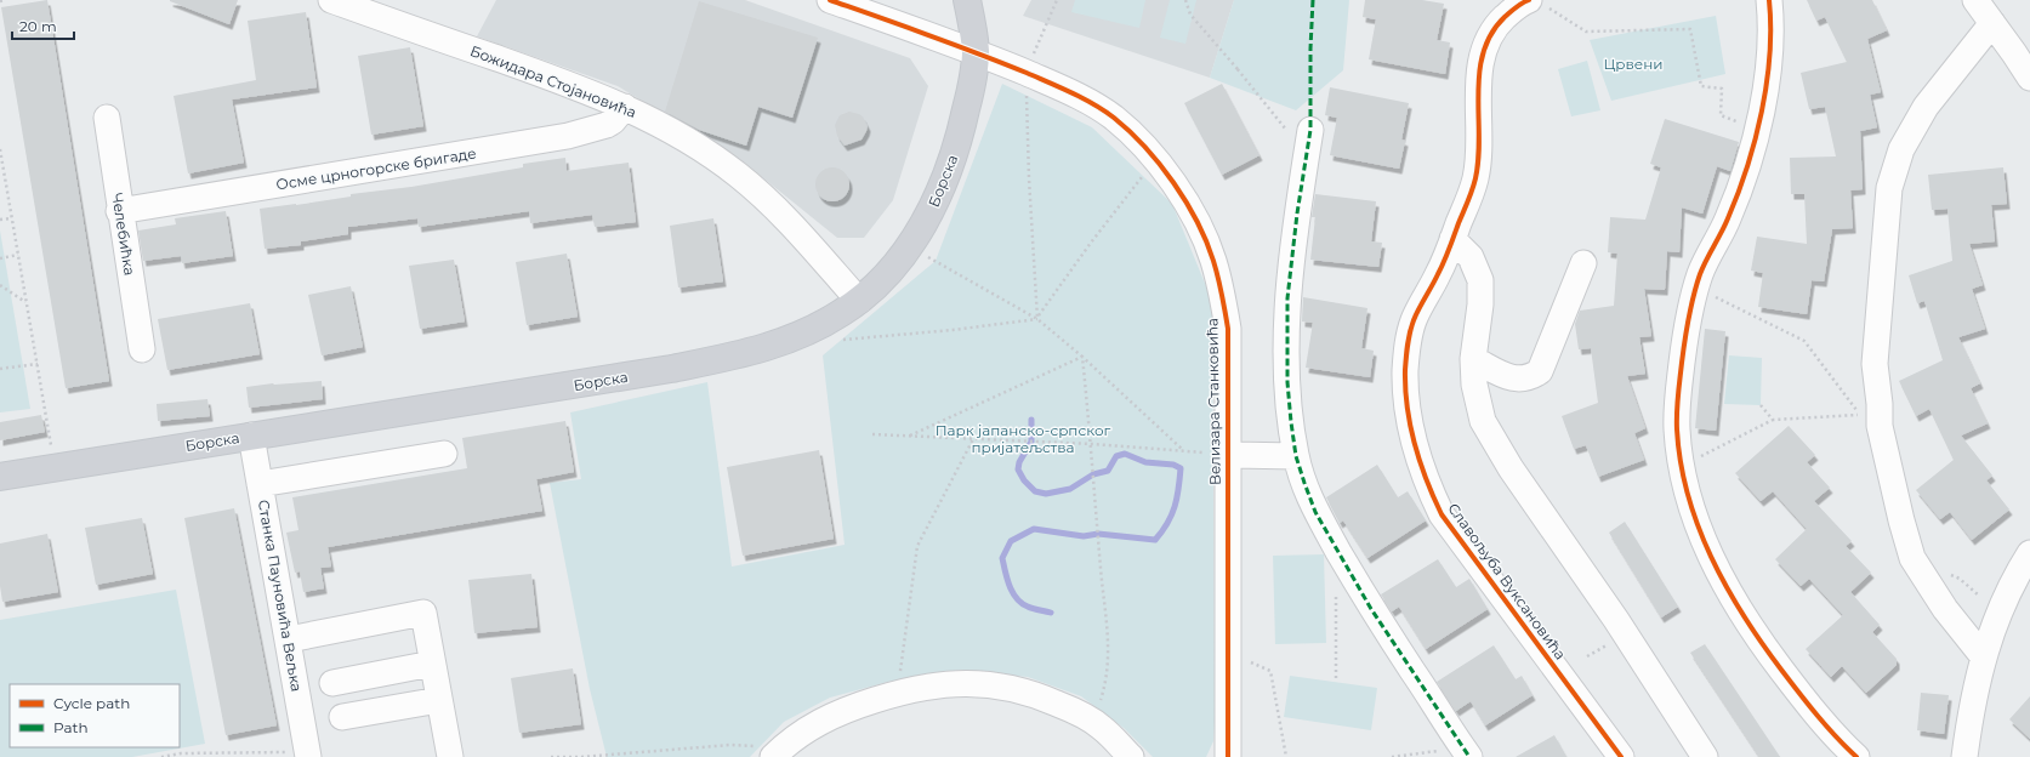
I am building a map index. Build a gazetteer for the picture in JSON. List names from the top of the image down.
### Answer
{
  "streets": {
    "main road": ["Борска"],
    "street": [
      "Божидара Стојановића",
      "Осме црногорске бригаде",
      "Челебићка",
      "Велизара Станковића",
      "Славољуба Вуксановића",
      "Станка Пауновића Вељка"
    ]
  },
  "crossings": [
    ["Божидара Стојановића", "Осме црногорске бригаде"],
    ["Божидара Стојановића", "Борска"],
    ["Осме црногорске бригаде", "Челебићка"],
    ["Борска", "Велизара Станковића"],
    ["Борска", "Станка Пауновића Вељка"]
  ],
  "parks": ["Црвени", "Парк јапанско-српског пријатељства"],
  "legend": ["Cycle path", "Path"],
  "scale_bar": "20 m"
}
